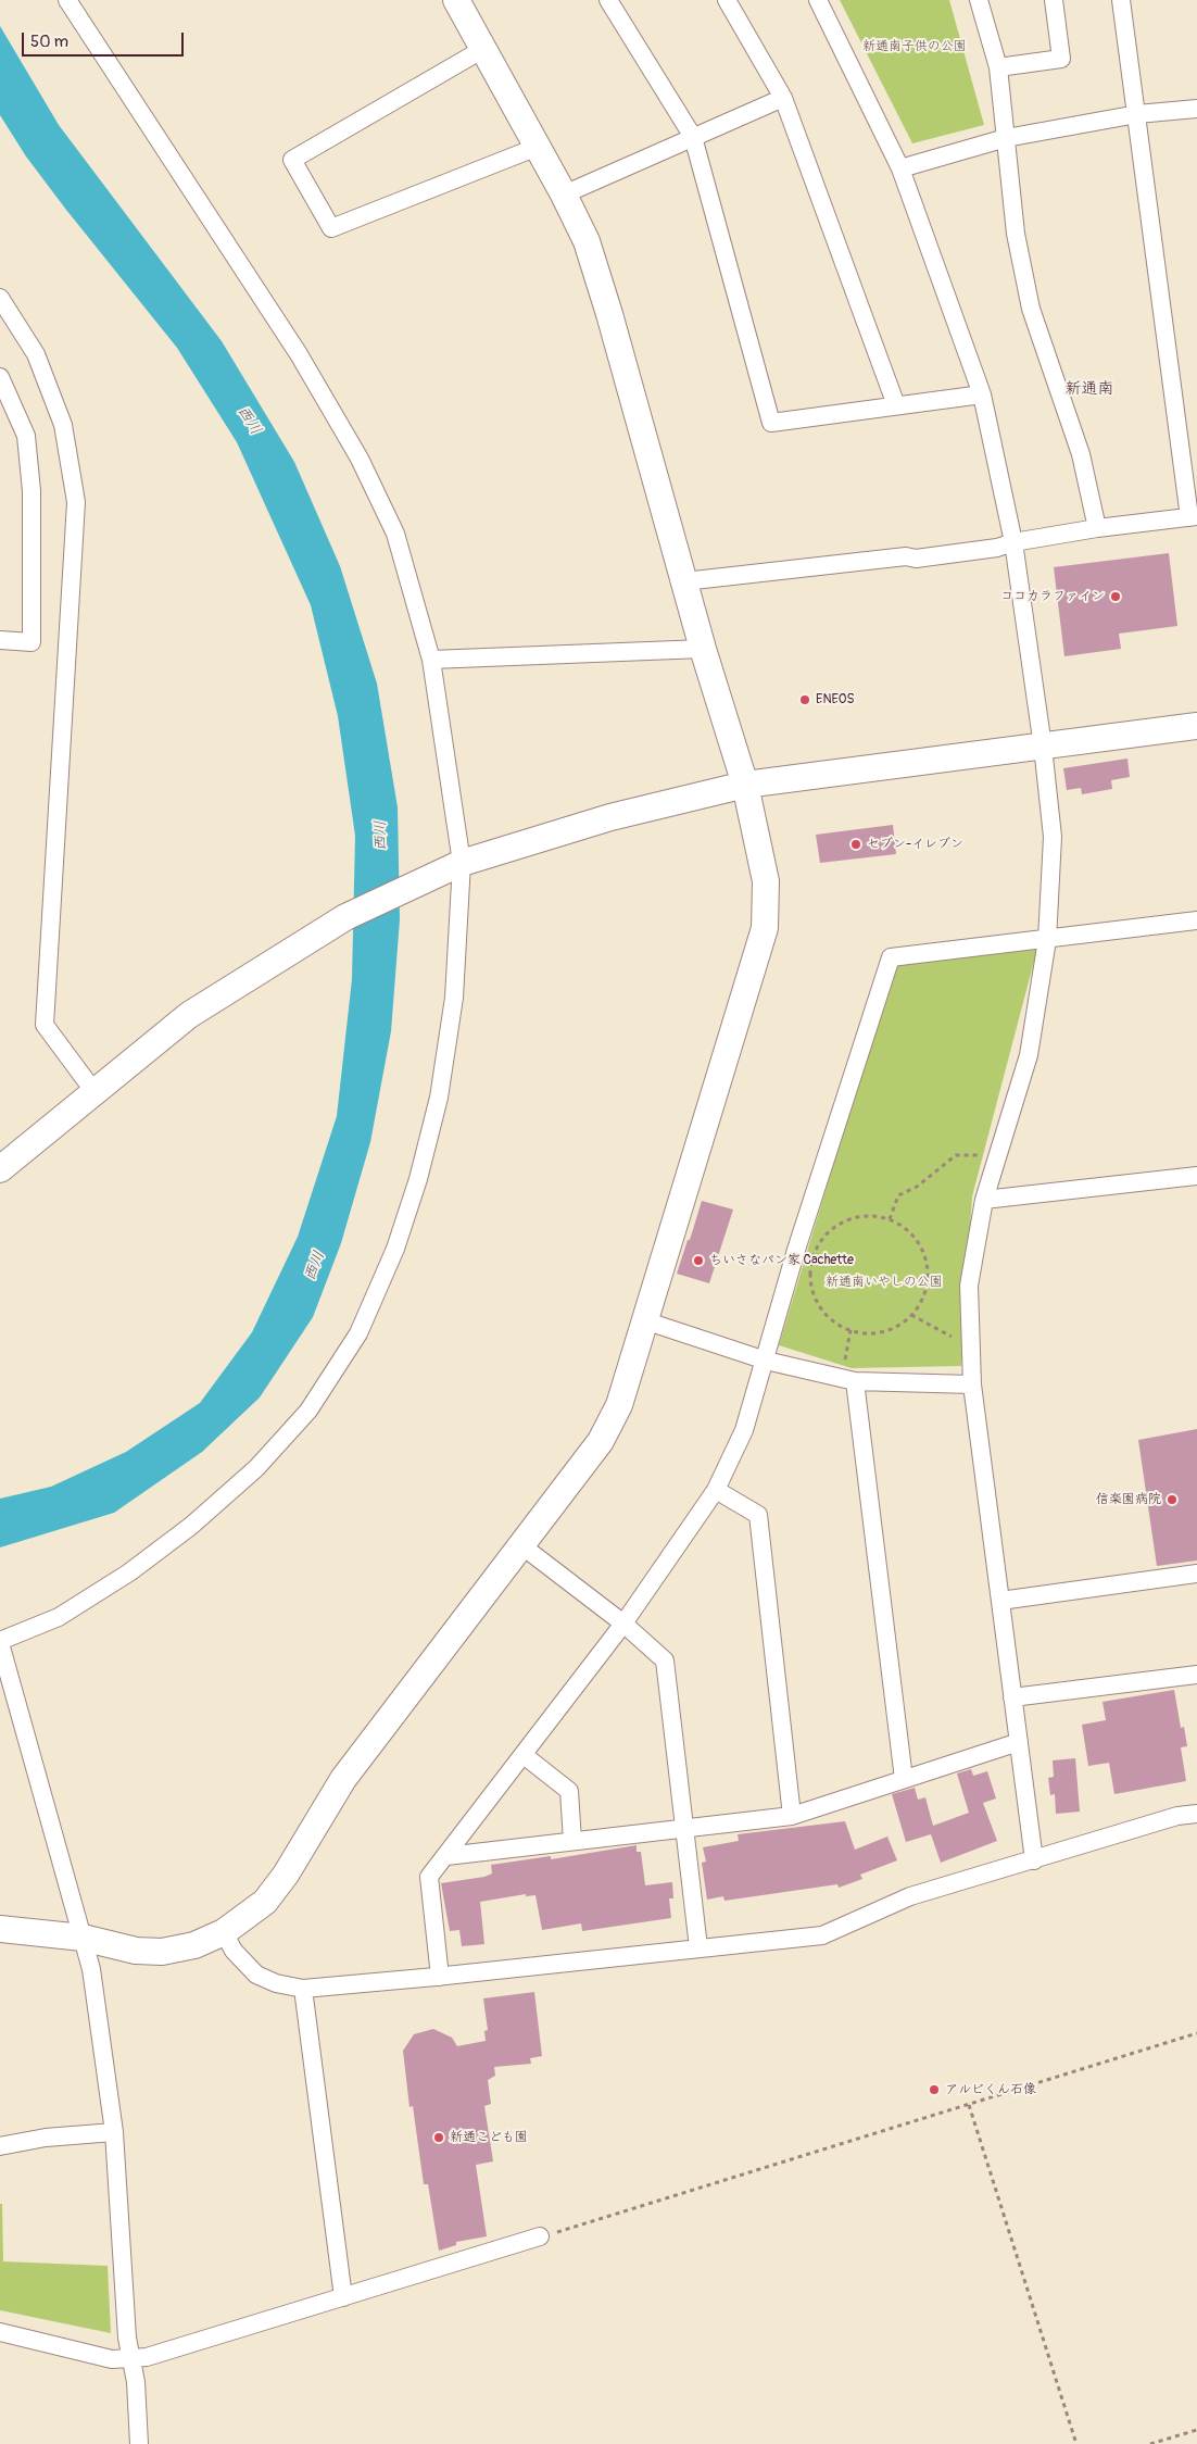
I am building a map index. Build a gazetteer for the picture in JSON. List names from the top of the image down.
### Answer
{
  "districts": ["新通南"],
  "water": ["西川"],
  "parks": ["新通南子供の公園", "新通南いやしの公園"],
  "places": [
    "ココカラファイン",
    "ENEOS",
    "セブン-イレブン",
    "ちいさなパン家 Cachette",
    "信楽園病院",
    "アルビくん石像",
    "新通こども園"
  ],
  "scale_bar": "50 m"
}
